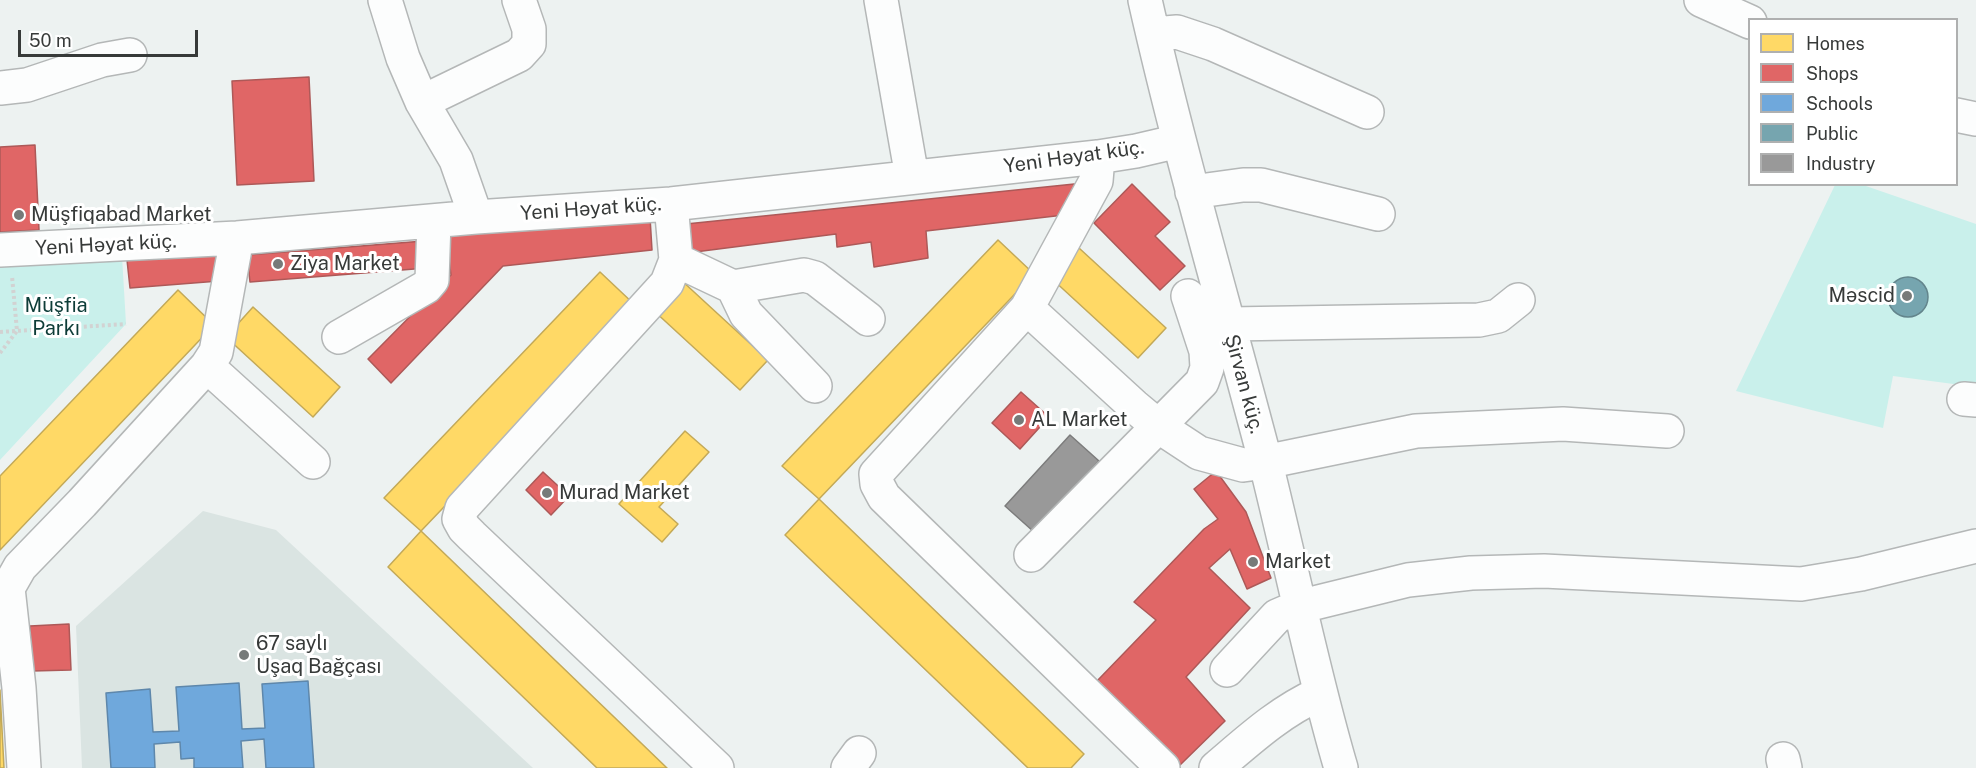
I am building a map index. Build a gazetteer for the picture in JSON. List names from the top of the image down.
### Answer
{
  "streets": {
    "street": ["Yeni Həyat küç.", "Şirvan küç."]
  },
  "crossings": [
    ["Yeni Həyat küç.", "Şirvan küç."]
  ],
  "parks": ["Müşfia Parkı"],
  "places": [
    "Müşfiqabad Market",
    "Ziya Market",
    "Məscid",
    "AL Market",
    "Murad Market",
    "Market",
    "67 saylı Uşaq Bağçası"
  ],
  "legend": [
    "Homes",
    "Shops",
    "Schools",
    "Public",
    "Industry"
  ],
  "scale_bar": "50 m"
}
